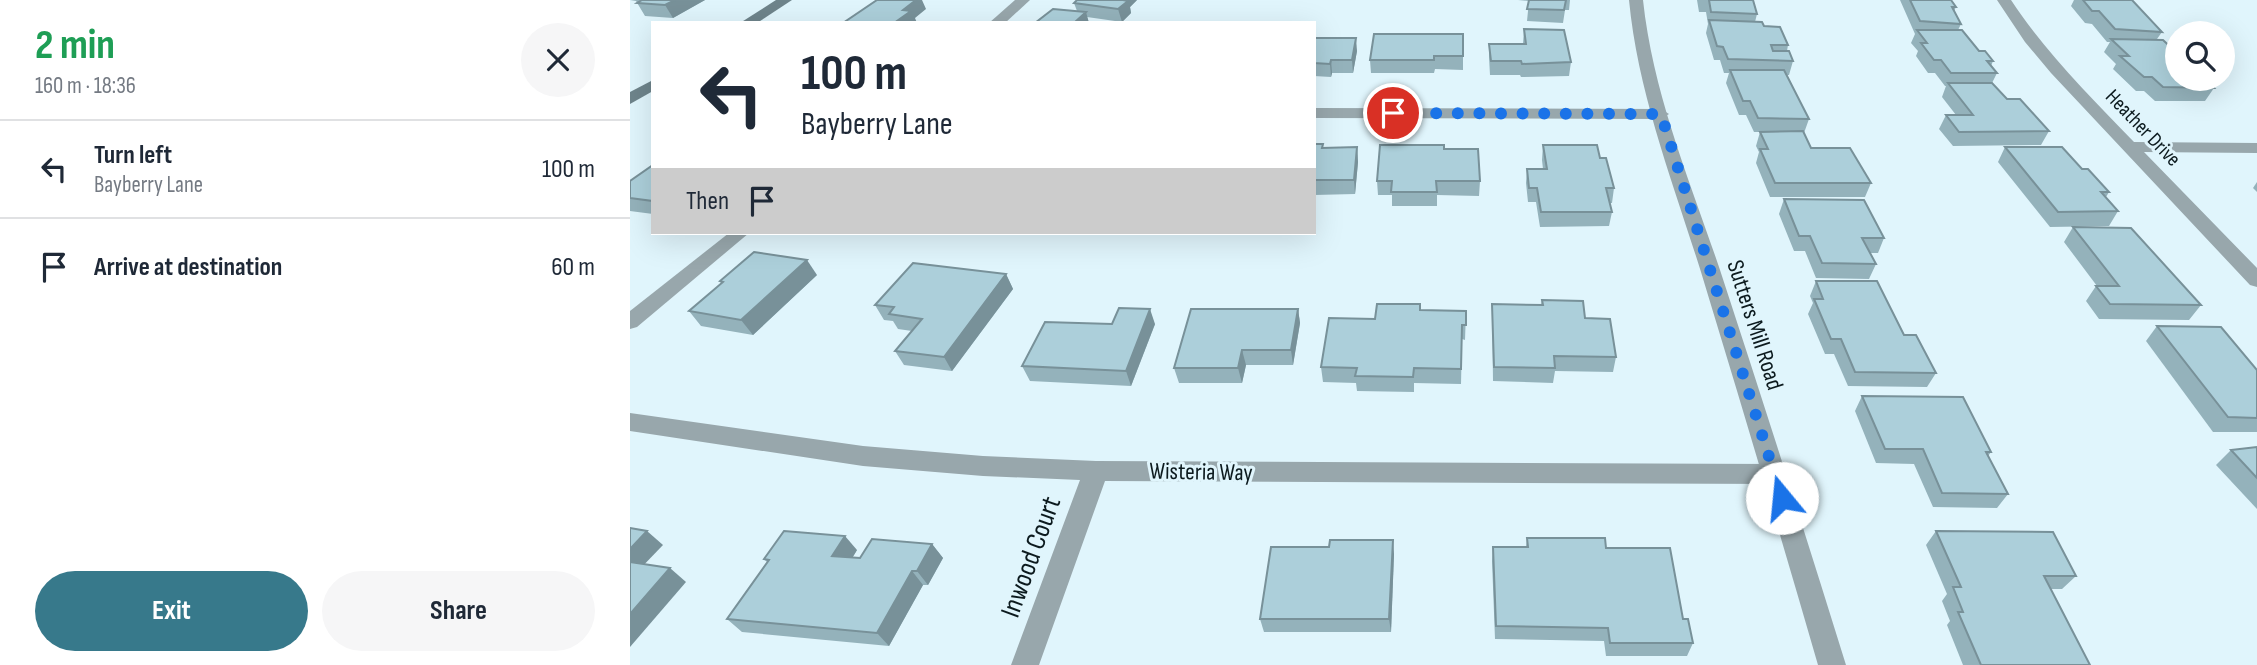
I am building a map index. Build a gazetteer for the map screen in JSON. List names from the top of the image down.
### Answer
{
  "streets": {
    "street": [
      "Heather Drive",
      "Sutters Mill Road",
      "Wisteria Way",
      "Inwood Court"
    ]
  },
  "crossings": [
    ["Sutters Mill Road", "Wisteria Way"],
    ["Wisteria Way", "Inwood Court"]
  ],
  "page": {
    "heading": ["2 min", "160 m · 18:36"],
    "turn": ["100 m", "Bayberry Lane"],
    "list": [
      {
        "name": "Turn left",
        "note": "Bayberry Lane",
        "value": "100 m"
      },
      {
        "name": "Arrive at destination",
        "value": "60 m"
      }
    ],
    "then": "Then",
    "buttons": ["Exit", "Share"]
  }
}
